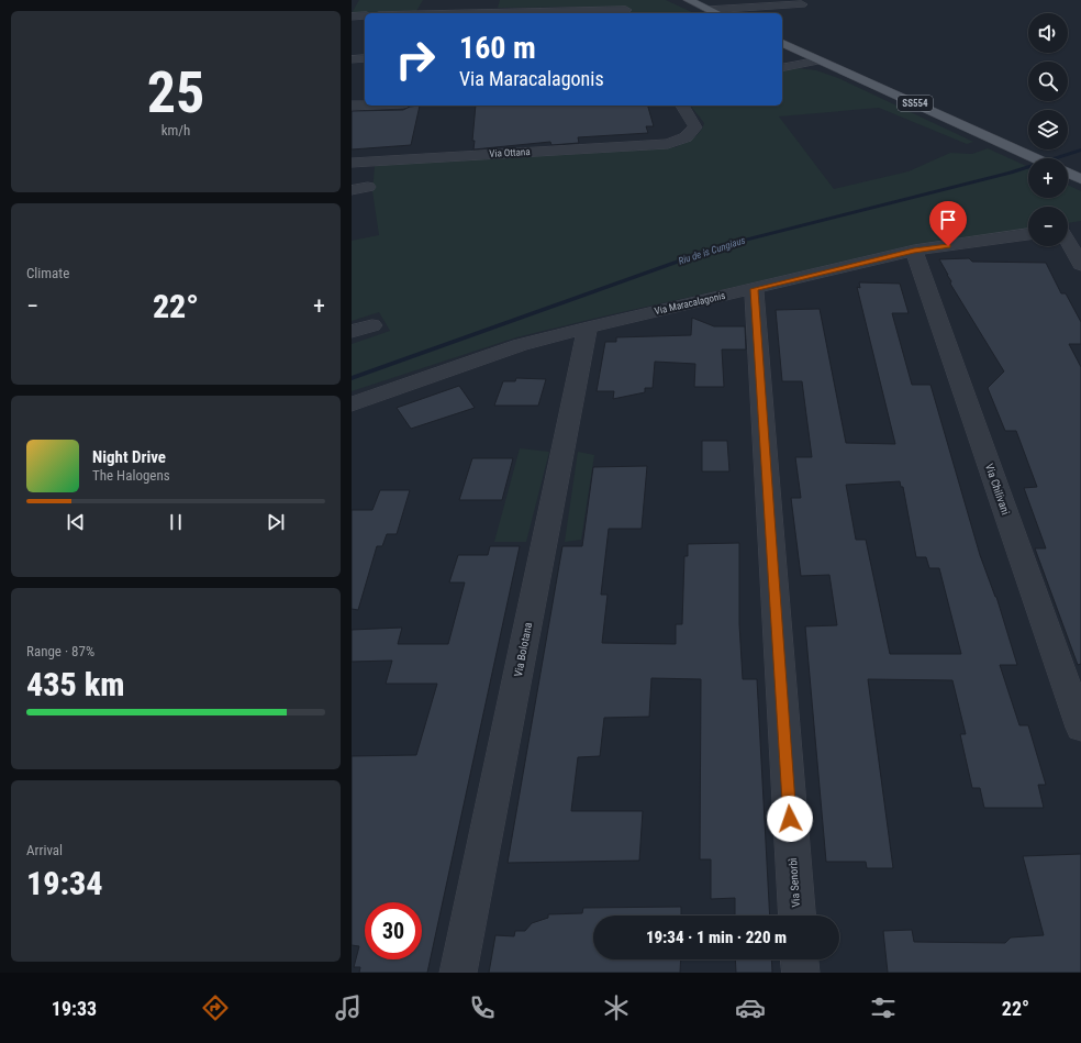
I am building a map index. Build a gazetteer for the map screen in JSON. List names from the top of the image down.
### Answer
{
  "streets": {
    "main road": ["SS554"],
    "street": [
      "Via Ottana",
      "Via Maracalagonis",
      "Via Chilivani",
      "Via Bolotana",
      "Via Senorbì"
    ]
  },
  "crossings": [
    ["Via Maracalagonis", "Via Chilivani"],
    ["Via Maracalagonis", "Via Bolotana"],
    ["Via Maracalagonis", "Via Senorbì"]
  ],
  "water": ["Riu de is Cungiaus"],
  "page": {
    "tile": [
      ["25", "km/h"],
      "Climate",
      ["Range · 87%", "435 km"],
      ["Arrival", "19:34"]
    ],
    "map_buttons": ["+", "−"],
    "turn": ["160 m", "Via Maracalagonis"],
    "heat": ["−", "22°", "+"],
    "song": ["Night Drive", "The Halogens"],
    "limit": "30",
    "trip": "19:34 · 1 min · 220 m",
    "tabs": ["19:33", "22°"]
  }
}
